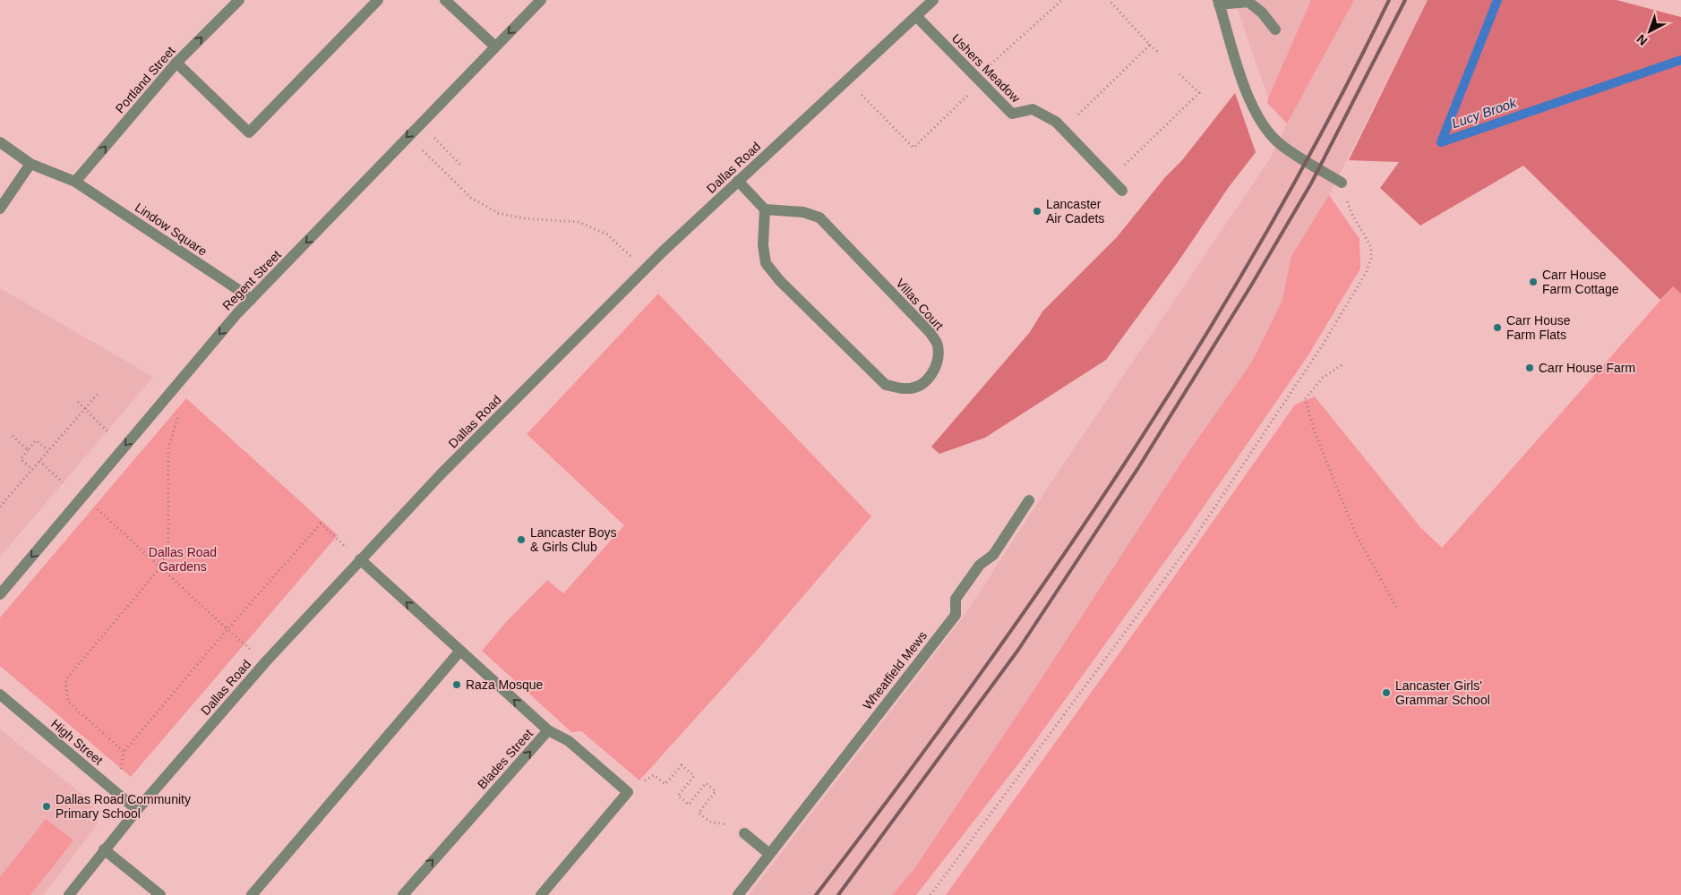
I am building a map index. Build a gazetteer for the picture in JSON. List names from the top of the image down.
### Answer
{
  "streets": {
    "street": [
      "Ushers Meadow",
      "Portland Street",
      "Dallas Road",
      "Lindow Square",
      "Regent Street",
      "Villas Court",
      "Wheatfield Mews",
      "High Street",
      "Blades Street"
    ]
  },
  "crossings": [
    ["Ushers Meadow", "Dallas Road"],
    ["Portland Street", "Lindow Square"],
    ["Dallas Road", "High Street"],
    ["Dallas Road", "Blades Street"],
    ["Lindow Square", "Regent Street"]
  ],
  "one_way": ["Portland Street", "Regent Street"],
  "water": ["Lucy Brook"],
  "parks": ["Dallas Road Gardens"],
  "places": [
    "Lancaster Air Cadets",
    "Carr House Farm Cottage",
    "Carr House Farm Flats",
    "Carr House Farm",
    "Lancaster Boys & Girls Club",
    "Raza Mosque",
    "Lancaster Girls' Grammar School",
    "Dallas Road Community Primary School"
  ],
  "north": "bottom left"
}
